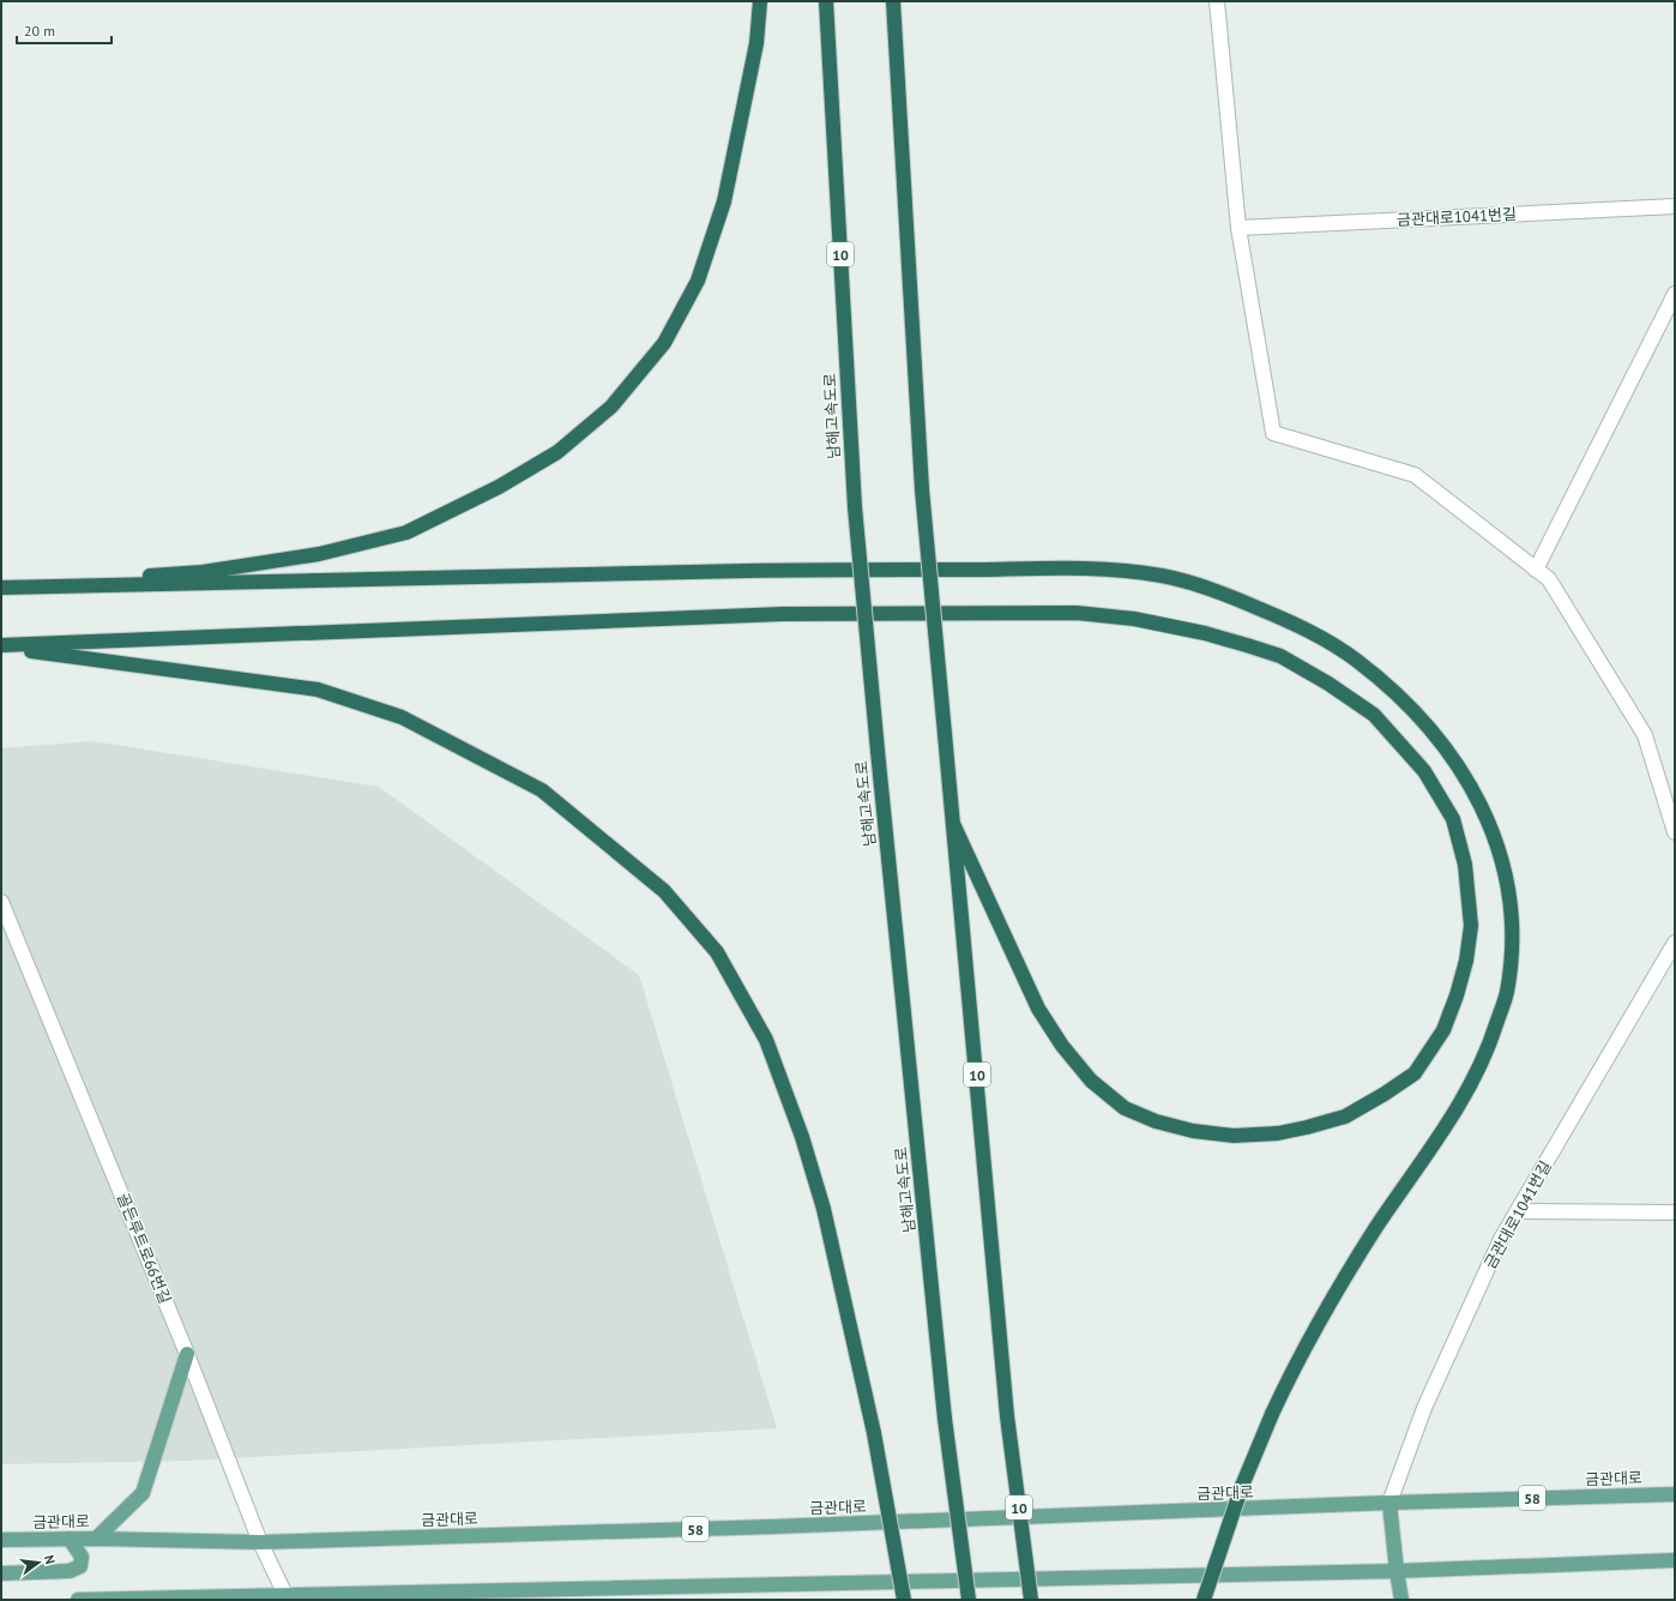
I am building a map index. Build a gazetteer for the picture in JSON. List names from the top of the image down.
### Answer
{
  "streets": {
    "highway": ["10", "남해고속도로"],
    "main road": ["금관대로", "58"],
    "street": ["금관대로1041번길", "골든루트로66번길"]
  },
  "crossings": [
    ["금관대로1041번길", "금관대로"],
    ["골든루트로66번길", "금관대로"]
  ],
  "scale_bar": "20 m",
  "north": "right"
}
